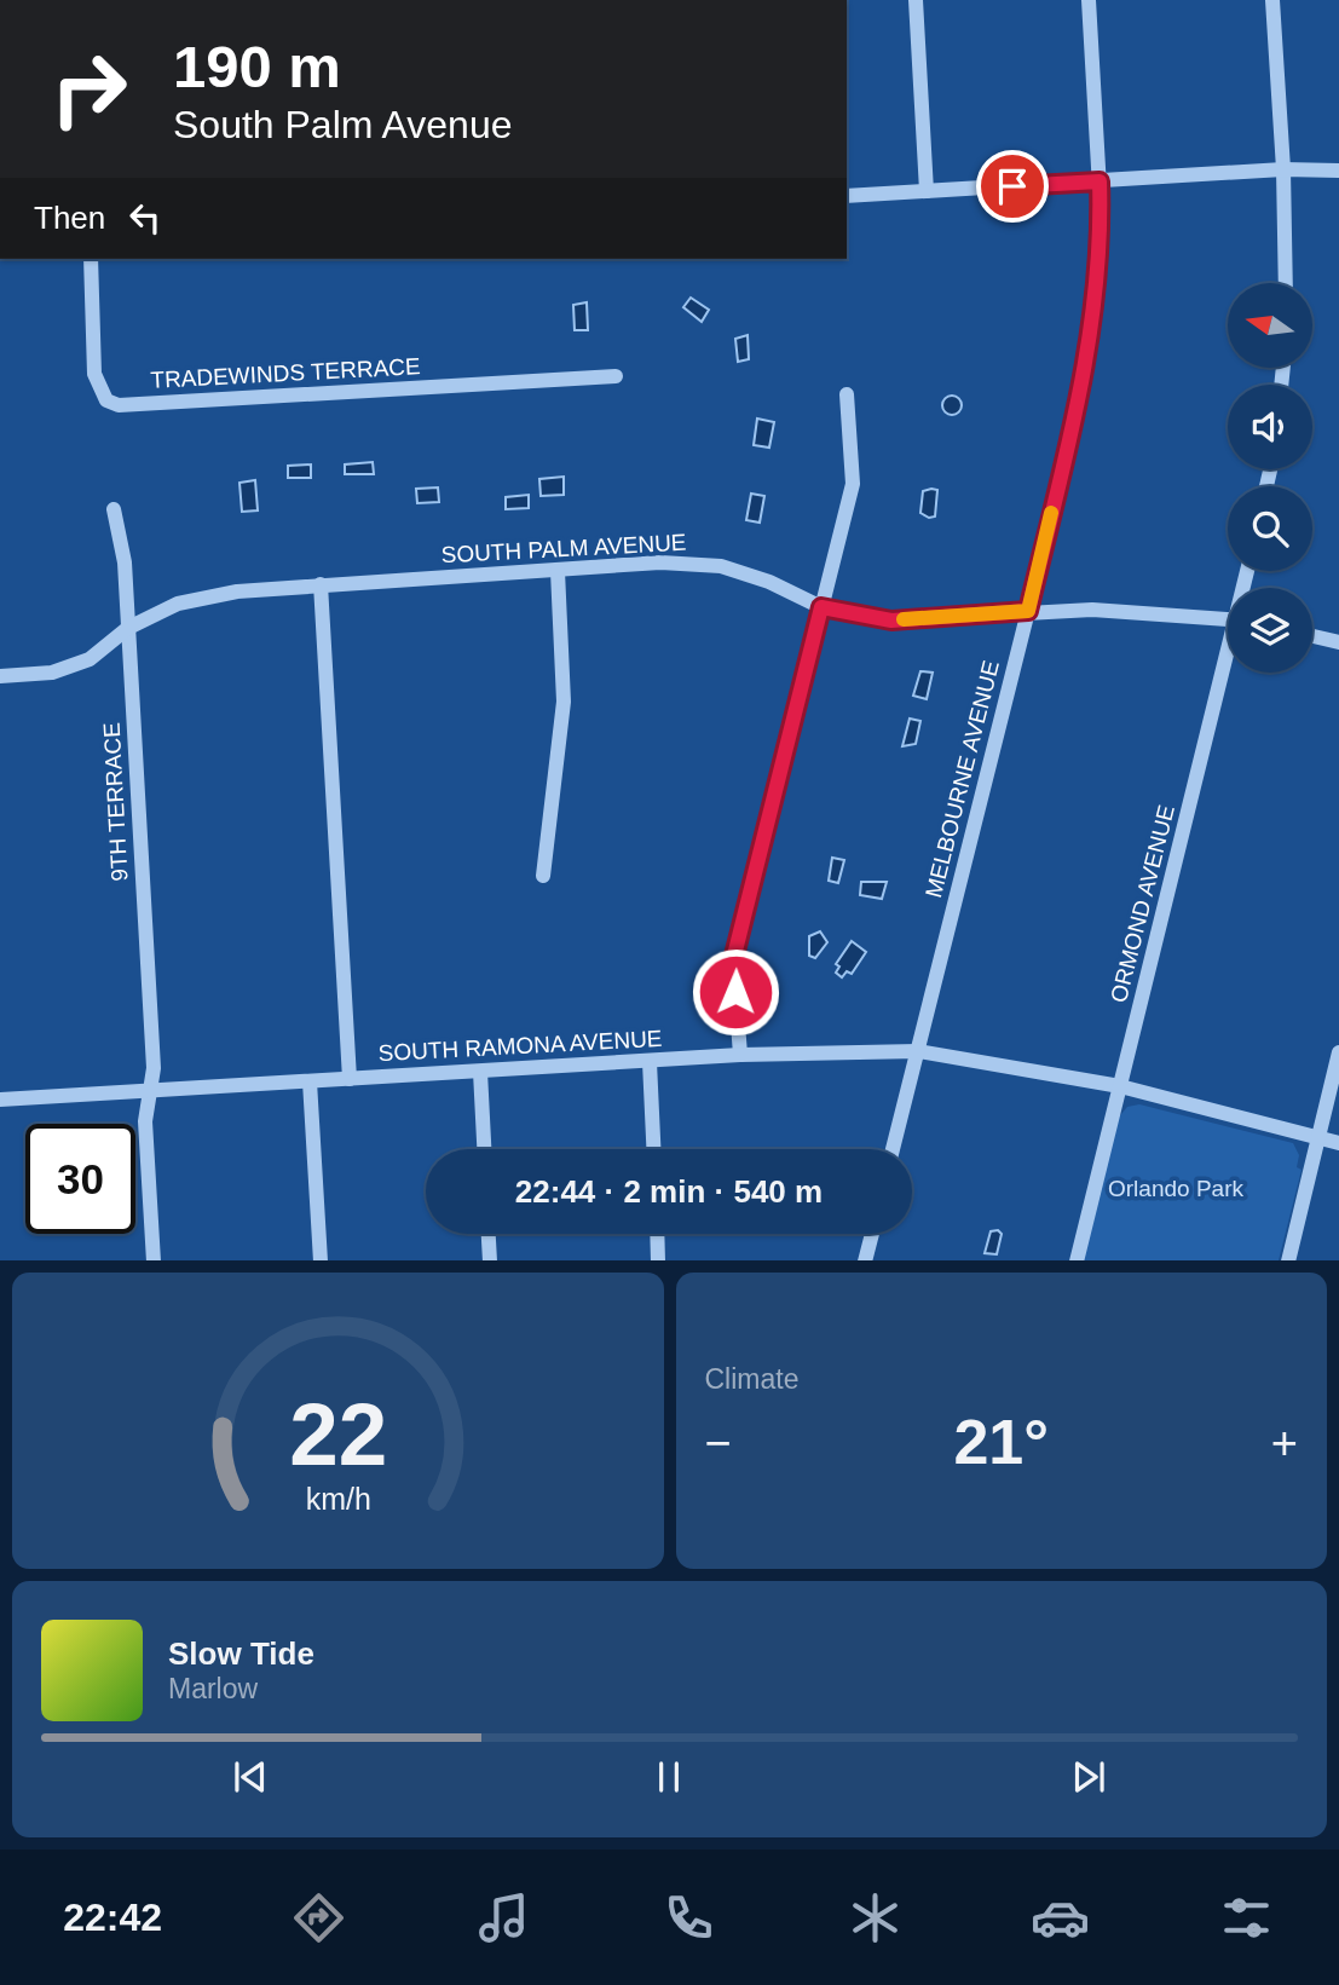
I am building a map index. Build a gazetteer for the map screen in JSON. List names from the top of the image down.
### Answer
{
  "streets": {
    "street": [
      "TRADEWINDS TERRACE",
      "SOUTH PALM AVENUE",
      "MELBOURNE AVENUE",
      "9TH TERRACE",
      "ORMOND AVENUE",
      "SOUTH RAMONA AVENUE"
    ]
  },
  "crossings": [
    ["SOUTH PALM AVENUE", "MELBOURNE AVENUE"],
    ["SOUTH PALM AVENUE", "9TH TERRACE"],
    ["MELBOURNE AVENUE", "SOUTH RAMONA AVENUE"],
    ["9TH TERRACE", "SOUTH RAMONA AVENUE"],
    ["ORMOND AVENUE", "SOUTH RAMONA AVENUE"]
  ],
  "parks": ["Orlando Park"],
  "north": "left",
  "page": {
    "turn": ["190 m", "South Palm Avenue"],
    "then": "Then",
    "limit": "30",
    "trip": "22:44 · 2 min · 540 m",
    "tile": "Climate",
    "heat": ["−", "21°", "+"],
    "song": ["Slow Tide", "Marlow"],
    "tabs": "22:42",
    "gauge": ["22", "km/h"]
  }
}
